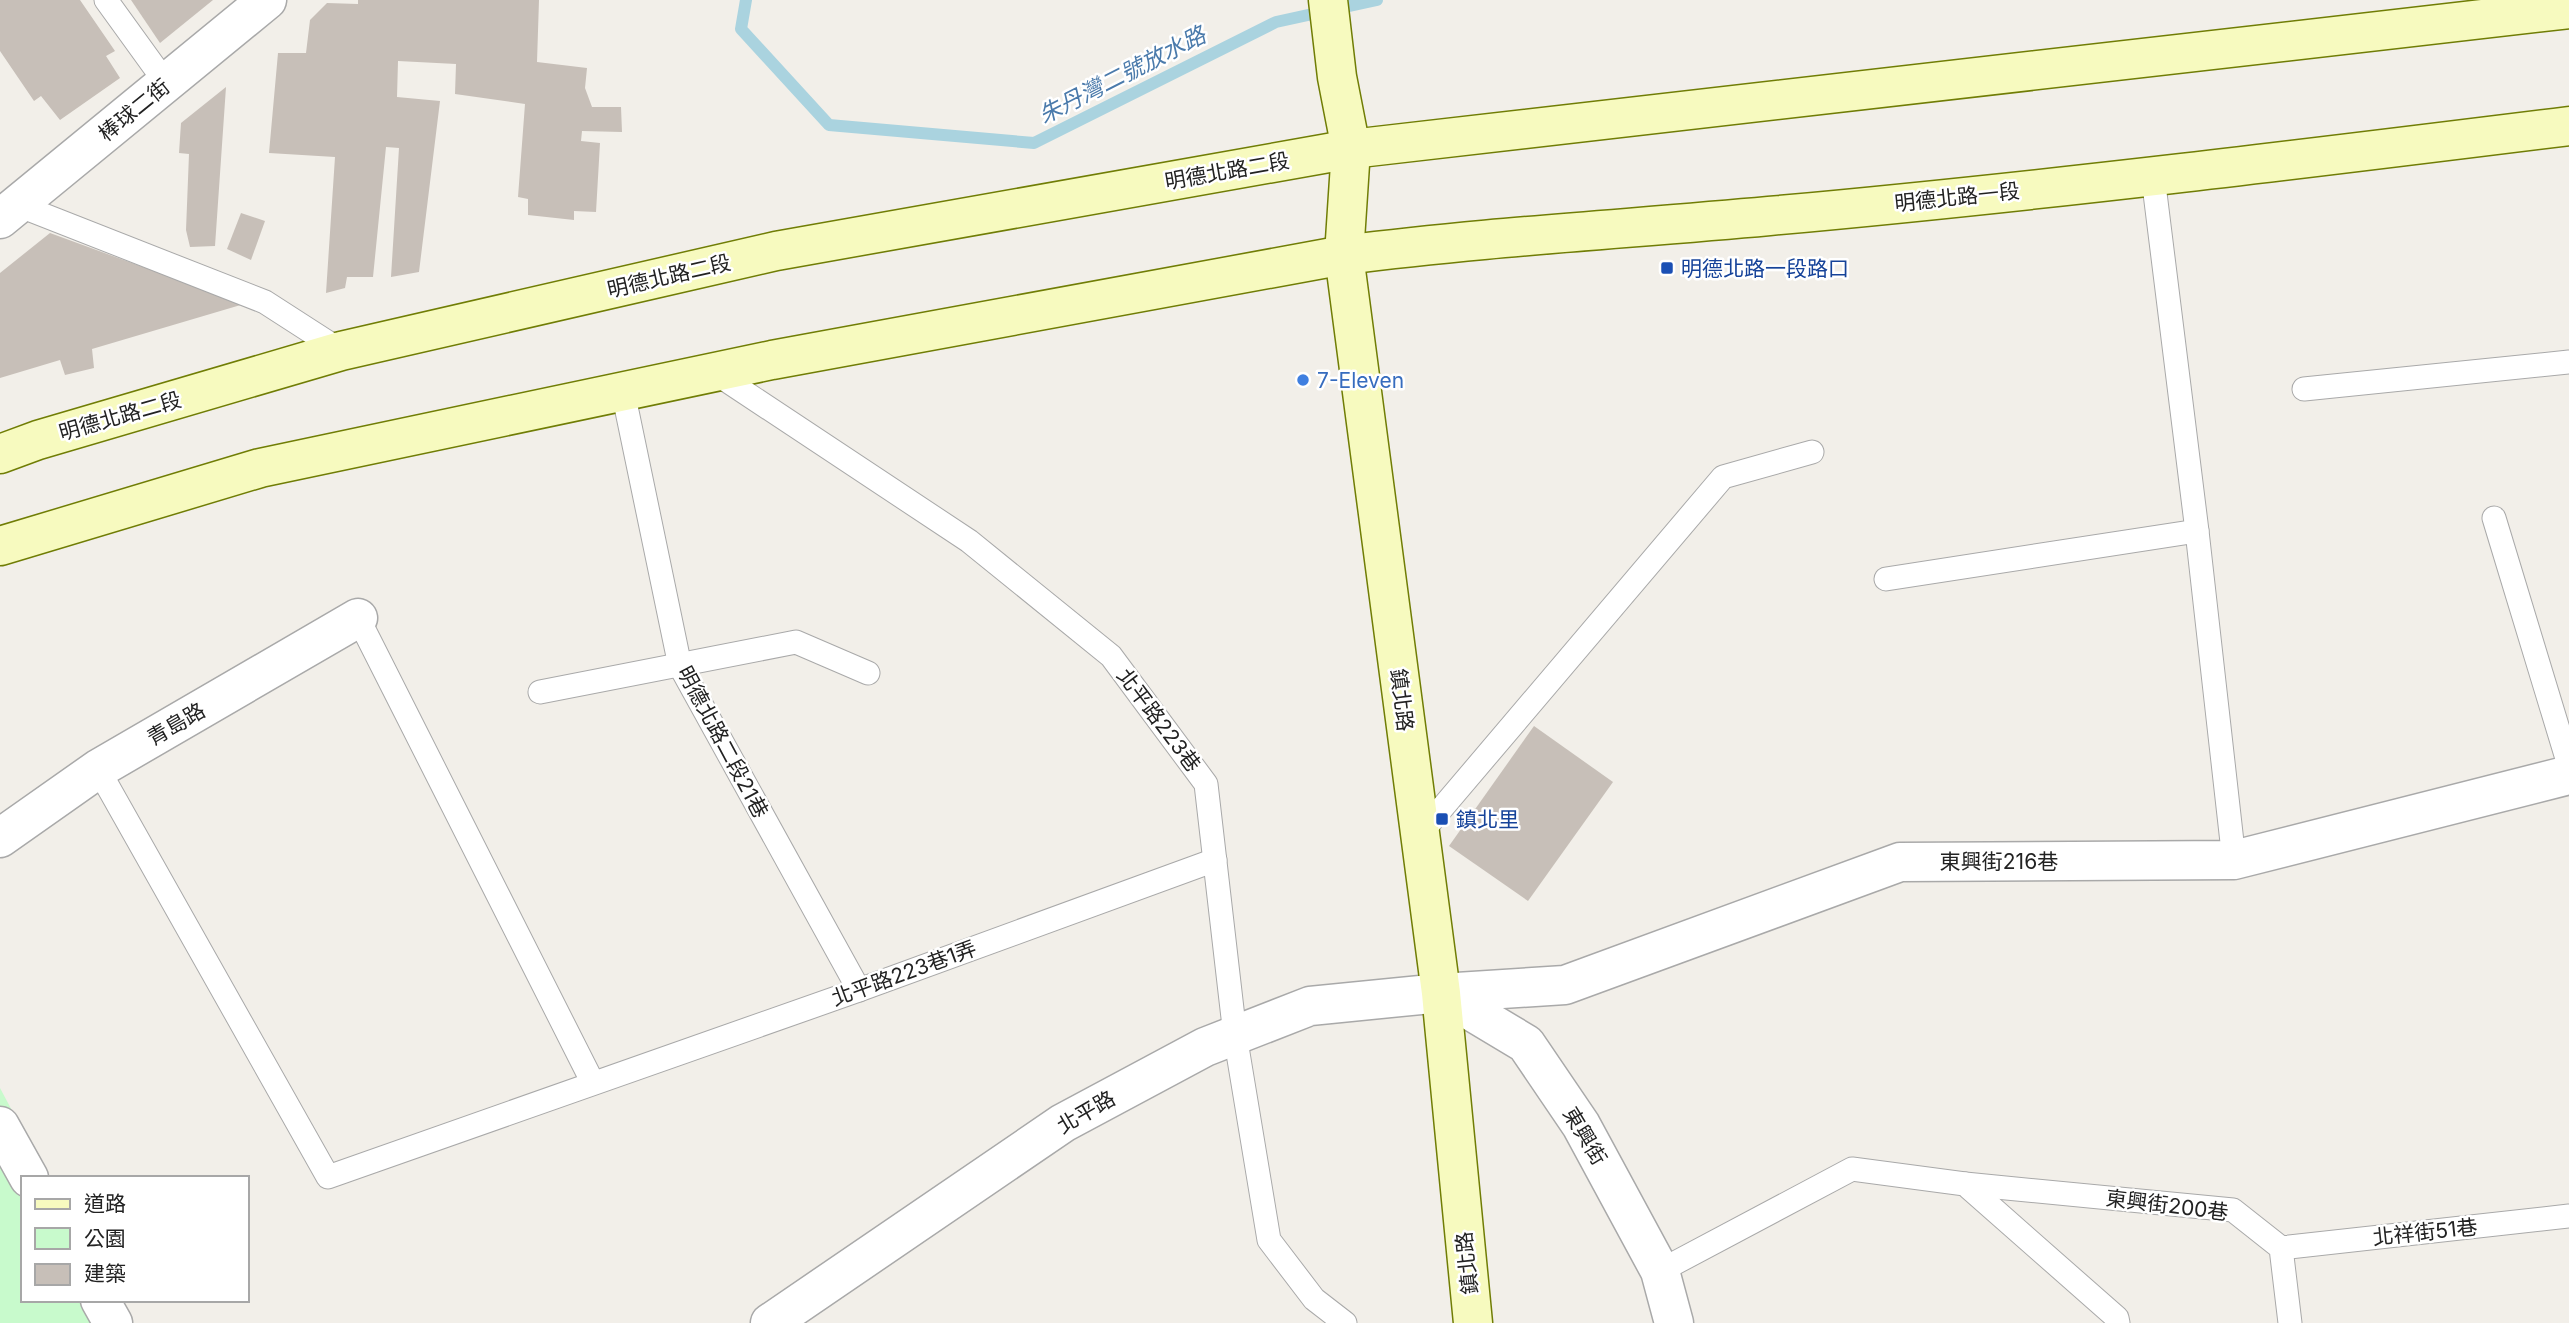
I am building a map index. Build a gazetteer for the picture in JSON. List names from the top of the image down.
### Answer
{
  "streets": {
    "street": [
      "棒球二街",
      "明德北路二段",
      "明德北路一段",
      "鎮北路",
      "青島路",
      "東興街216巷",
      "北平路",
      "東興街"
    ],
    "lane": [
      "北平路223巷",
      "明德北路二段21巷",
      "北平路223巷1弄",
      "東興街200巷",
      "北祥街51巷"
    ]
  },
  "crossings": [
    ["明德北路二段", "鎮北路"],
    ["明德北路一段", "鎮北路"],
    ["鎮北路", "東興街216巷"],
    ["鎮北路", "北平路"],
    ["鎮北路", "東興街"],
    ["北平路223巷", "北平路223巷1弄"],
    ["北平路223巷", "北平路"],
    ["青島路", "北平路223巷1弄"],
    ["明德北路二段21巷", "北平路223巷1弄"],
    ["東興街216巷", "北平路"],
    ["東興街216巷", "東興街"],
    ["北平路", "東興街"],
    ["東興街", "東興街200巷"],
    ["東興街200巷", "北祥街51巷"]
  ],
  "water": ["朱丹灣二號放水路"],
  "places": {
    "transit": ["明德北路一段路口", "鎮北里"],
    "other": ["7-Eleven"]
  },
  "legend": ["道路", "公園", "建築"]
}
